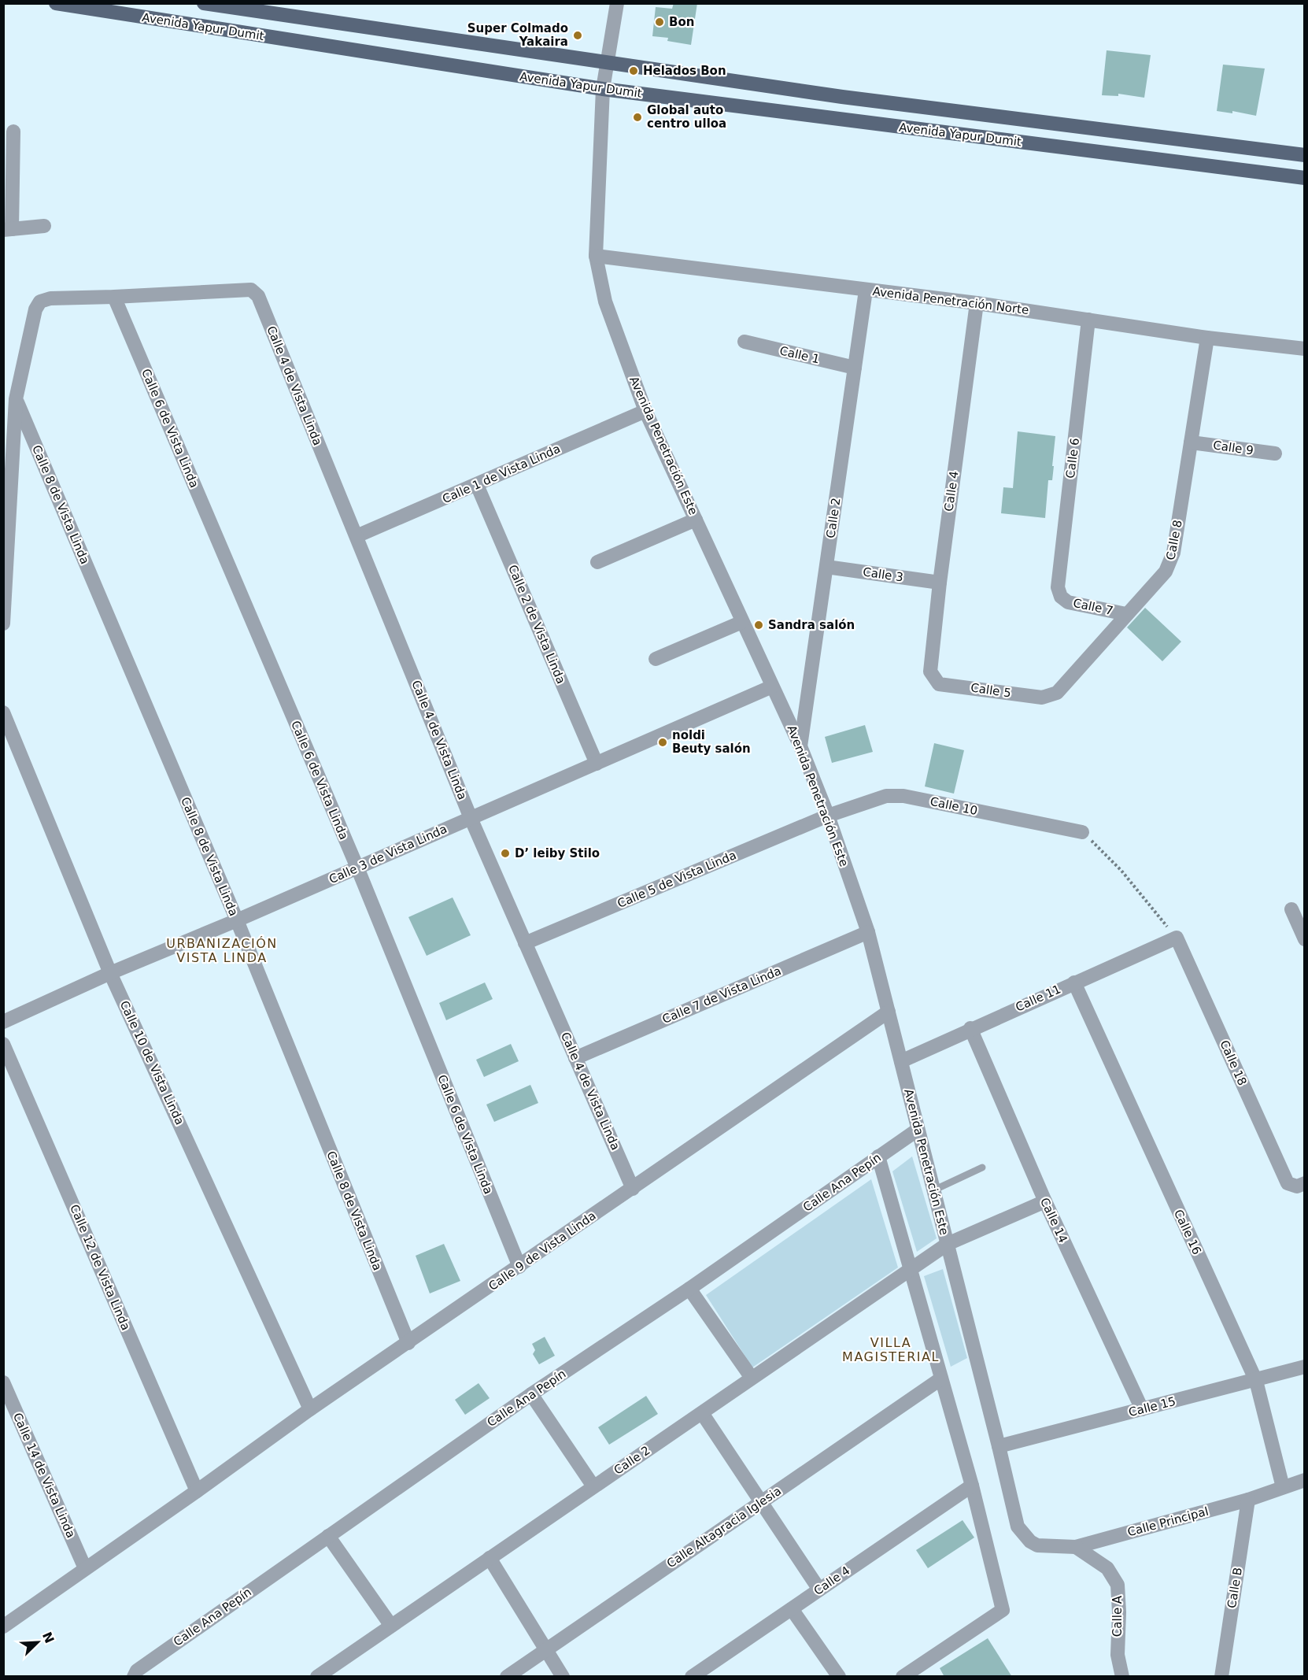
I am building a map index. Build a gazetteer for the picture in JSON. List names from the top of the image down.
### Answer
{
  "streets": {
    "main road": ["Avenida Yapur Dumit"],
    "street": [
      "Avenida Penetración Norte",
      "Calle 1",
      "Calle 4 de Vista Linda",
      "Calle 6 de Vista Linda",
      "Avenida Penetración Este",
      "Calle 9",
      "Calle 6",
      "Calle 1 de Vista Linda",
      "Calle 4",
      "Calle 8 de Vista Linda",
      "Calle 2",
      "Calle 8",
      "Calle 3",
      "Calle 7",
      "Calle 2 de Vista Linda",
      "Calle 5",
      "Calle 10",
      "Calle 3 de Vista Linda",
      "Calle 5 de Vista Linda",
      "Calle 7 de Vista Linda",
      "Calle 11",
      "Calle 10 de Vista Linda",
      "Calle 18",
      "Calle Ana Pepín",
      "Calle 14",
      "Calle 16",
      "Calle 9 de Vista Linda",
      "Calle 12 de Vista Linda",
      "Calle 15",
      "Calle 14 de Vista Linda",
      "Calle Principal",
      "Calle Altagracia Iglesia",
      "Calle B",
      "Calle A"
    ]
  },
  "crossings": [
    ["Avenida Yapur Dumit", "Avenida Penetración Este"],
    ["Avenida Penetración Norte", "Avenida Penetración Este"],
    ["Avenida Penetración Norte", "Calle 6"],
    ["Avenida Penetración Norte", "Calle 4"],
    ["Avenida Penetración Norte", "Calle 2"],
    ["Avenida Penetración Norte", "Calle 8"],
    ["Calle 1", "Calle 2"],
    ["Calle 4 de Vista Linda", "Calle 6 de Vista Linda"],
    ["Calle 4 de Vista Linda", "Calle 1 de Vista Linda"],
    ["Calle 4 de Vista Linda", "Calle 3 de Vista Linda"],
    ["Calle 4 de Vista Linda", "Calle 5 de Vista Linda"],
    ["Calle 4 de Vista Linda", "Calle 7 de Vista Linda"],
    ["Calle 4 de Vista Linda", "Calle 9 de Vista Linda"],
    ["Calle 6 de Vista Linda", "Calle 3 de Vista Linda"],
    ["Calle 6 de Vista Linda", "Calle 9 de Vista Linda"],
    ["Avenida Penetración Este", "Calle 1 de Vista Linda"],
    ["Avenida Penetración Este", "Calle 2"],
    ["Avenida Penetración Este", "Calle 10"],
    ["Avenida Penetración Este", "Calle 3 de Vista Linda"],
    ["Avenida Penetración Este", "Calle 5 de Vista Linda"],
    ["Avenida Penetración Este", "Calle 7 de Vista Linda"],
    ["Avenida Penetración Este", "Calle 11"],
    ["Avenida Penetración Este", "Calle Ana Pepín"],
    ["Avenida Penetración Este", "Calle 9 de Vista Linda"],
    ["Avenida Penetración Este", "Calle 15"],
    ["Avenida Penetración Este", "Calle Principal"],
    ["Calle 9", "Calle 8"],
    ["Calle 6", "Calle 7"],
    ["Calle 1 de Vista Linda", "Calle 2 de Vista Linda"],
    ["Calle 4", "Calle 3"],
    ["Calle 4", "Calle 5"],
    ["Calle 8 de Vista Linda", "Calle 3 de Vista Linda"],
    ["Calle 8 de Vista Linda", "Calle 9 de Vista Linda"],
    ["Calle 2", "Calle 3"],
    ["Calle 2", "Calle 14"],
    ["Calle 8", "Calle 7"],
    ["Calle 8", "Calle 5"],
    ["Calle 2 de Vista Linda", "Calle 3 de Vista Linda"],
    ["Calle 10", "Calle 5 de Vista Linda"],
    ["Calle 3 de Vista Linda", "Calle 10 de Vista Linda"],
    ["Calle 11", "Calle 18"],
    ["Calle 11", "Calle 14"],
    ["Calle 11", "Calle 16"],
    ["Calle 10 de Vista Linda", "Calle 9 de Vista Linda"],
    ["Calle 14", "Calle 15"],
    ["Calle 16", "Calle 15"],
    ["Calle 16", "Calle Principal"],
    ["Calle 9 de Vista Linda", "Calle 12 de Vista Linda"],
    ["Calle 9 de Vista Linda", "Calle 14 de Vista Linda"],
    ["Calle Principal", "Calle B"],
    ["Calle Principal", "Calle A"]
  ],
  "districts": ["URBANIZACIÓN VISTA LINDA", "VILLA MAGISTERIAL"],
  "places": [
    "Bon",
    "Super Colmado Yakaira",
    "Helados Bon",
    "Global auto centro ulloa",
    "Sandra salón",
    "noldi Beuty salón",
    "D’ leiby Stilo"
  ],
  "north": "top right"
}
